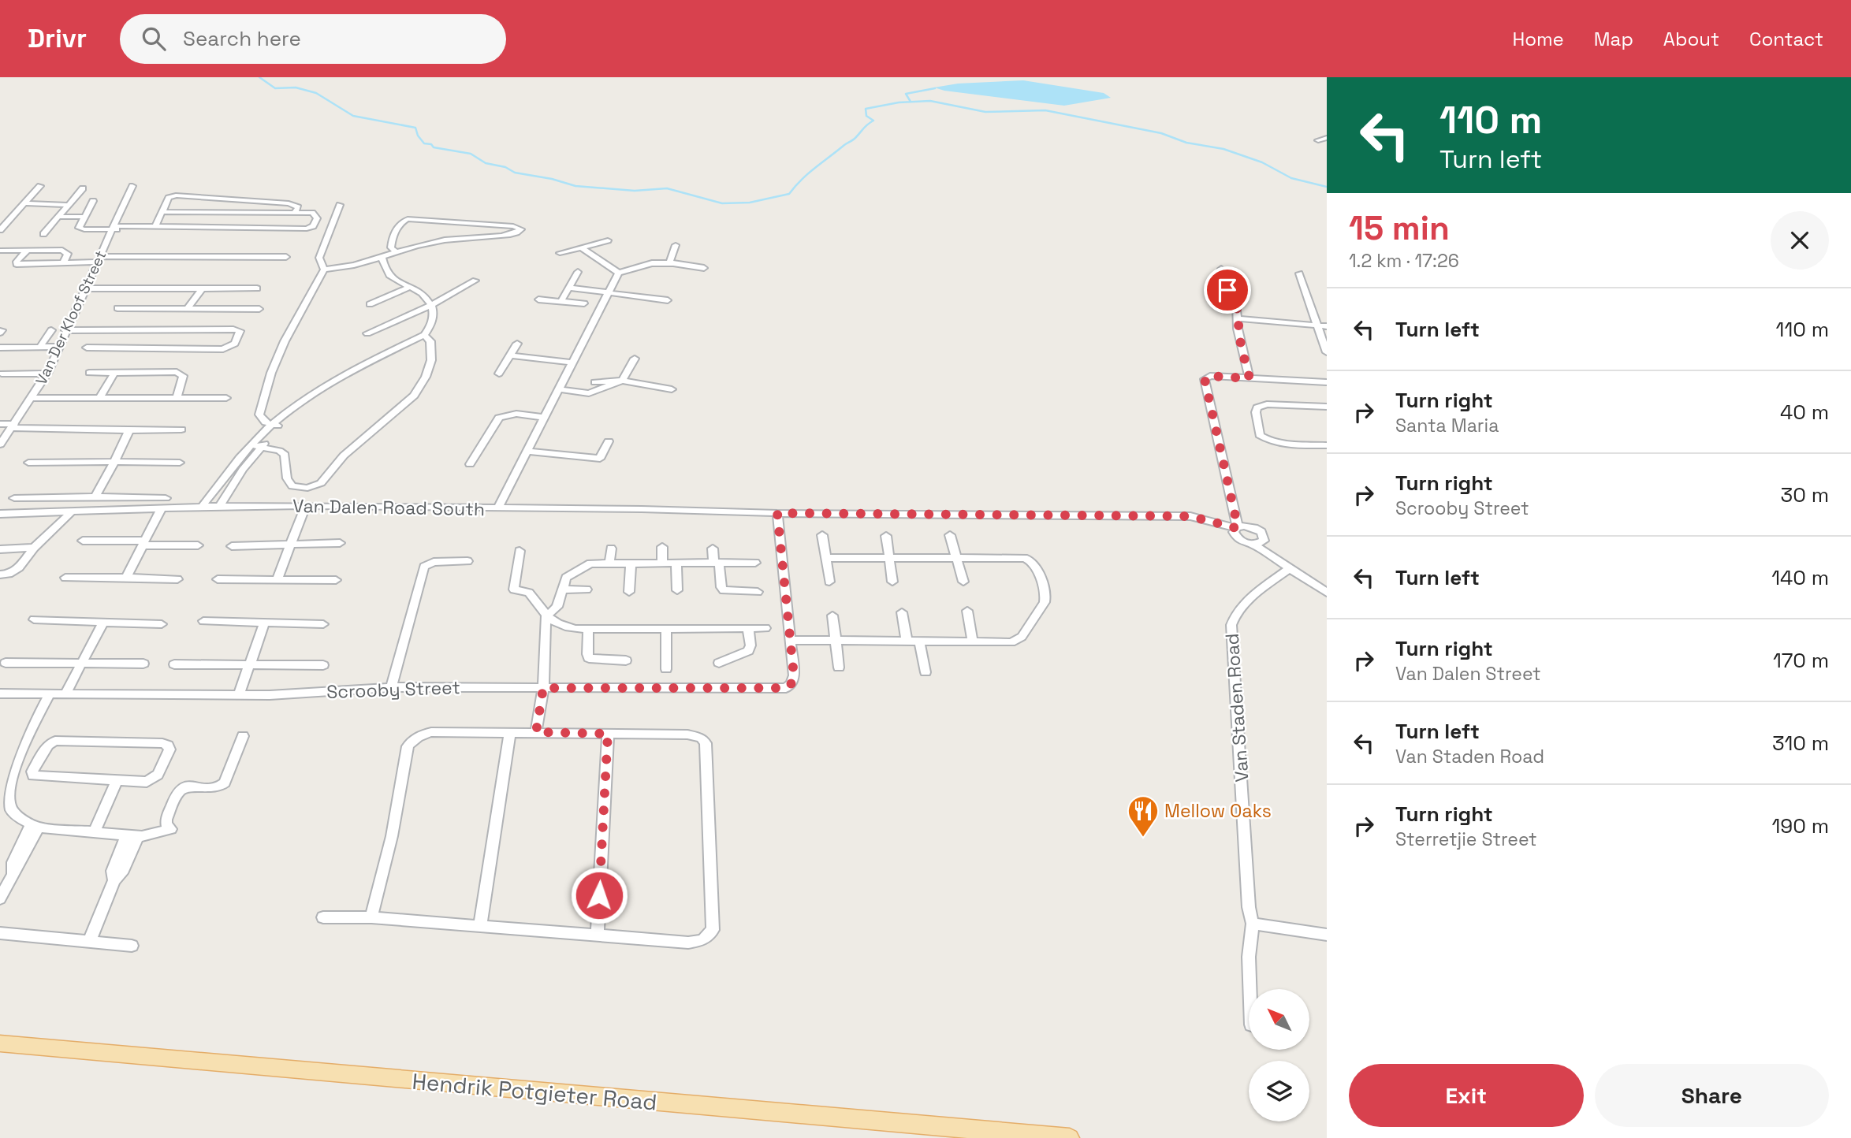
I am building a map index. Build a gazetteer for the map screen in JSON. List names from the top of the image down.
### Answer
{
  "streets": {
    "main road": ["Hendrik Potgieter Road"],
    "street": [
      "Van Der Kloof Street",
      "Van Dalen Road South",
      "Scrooby Street",
      "Van Staden Road"
    ]
  },
  "places": {
    "restaurant": ["Mellow Oaks"]
  },
  "north": "top left",
  "page": {
    "header": "Drivr",
    "search": "Search here",
    "nav": [
      "Home",
      "Map",
      "About",
      "Contact"
    ],
    "turn": ["110 m", "Turn left"],
    "heading": ["15 min", "1.2 km · 17:26"],
    "list": [
      {
        "name": "Turn left",
        "value": "110 m"
      },
      {
        "name": "Turn right",
        "note": "Santa Maria",
        "value": "40 m"
      },
      {
        "name": "Turn right",
        "note": "Scrooby Street",
        "value": "30 m"
      },
      {
        "name": "Turn left",
        "value": "140 m"
      },
      {
        "name": "Turn right",
        "note": "Van Dalen Street",
        "value": "170 m"
      },
      {
        "name": "Turn left",
        "note": "Van Staden Road",
        "value": "310 m"
      },
      {
        "name": "Turn right",
        "note": "Sterretjie Street",
        "value": "190 m"
      }
    ],
    "buttons": ["Exit", "Share"]
  }
}
